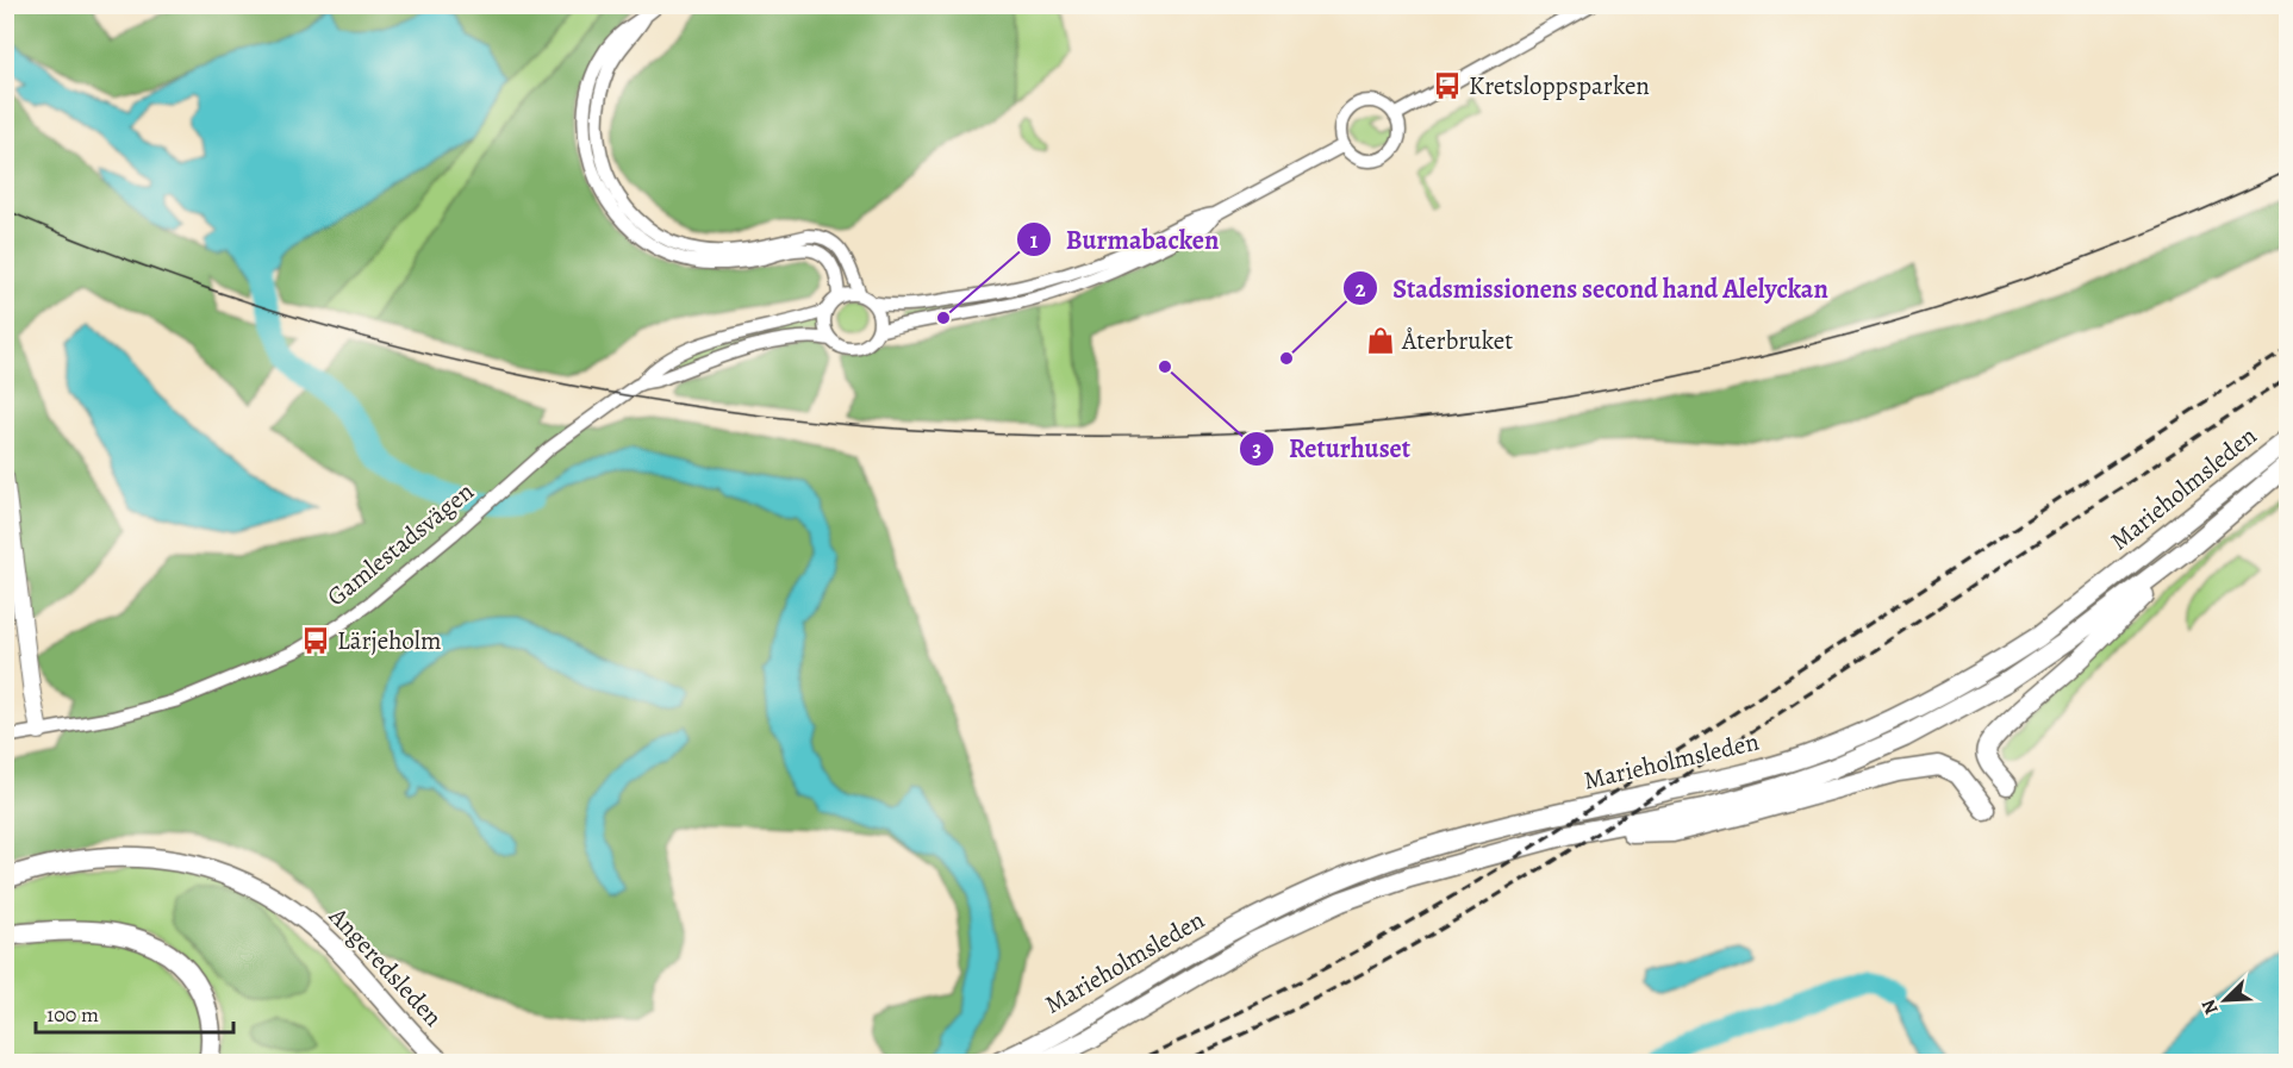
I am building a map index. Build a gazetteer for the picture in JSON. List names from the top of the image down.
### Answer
{
  "streets": {
    "highway": ["Marieholmsleden", "Angeredsleden"],
    "street": ["Gamlestadsvägen"]
  },
  "places": {
    "bus stop": ["Kretsloppsparken", "Lärjeholm"],
    "other": ["Burmabacken", "Stadsmissionens second hand Alelyckan", "Returhuset"],
    "shop": ["Återbruket"]
  },
  "scale_bar": "100 m",
  "north": "bottom left"
}
